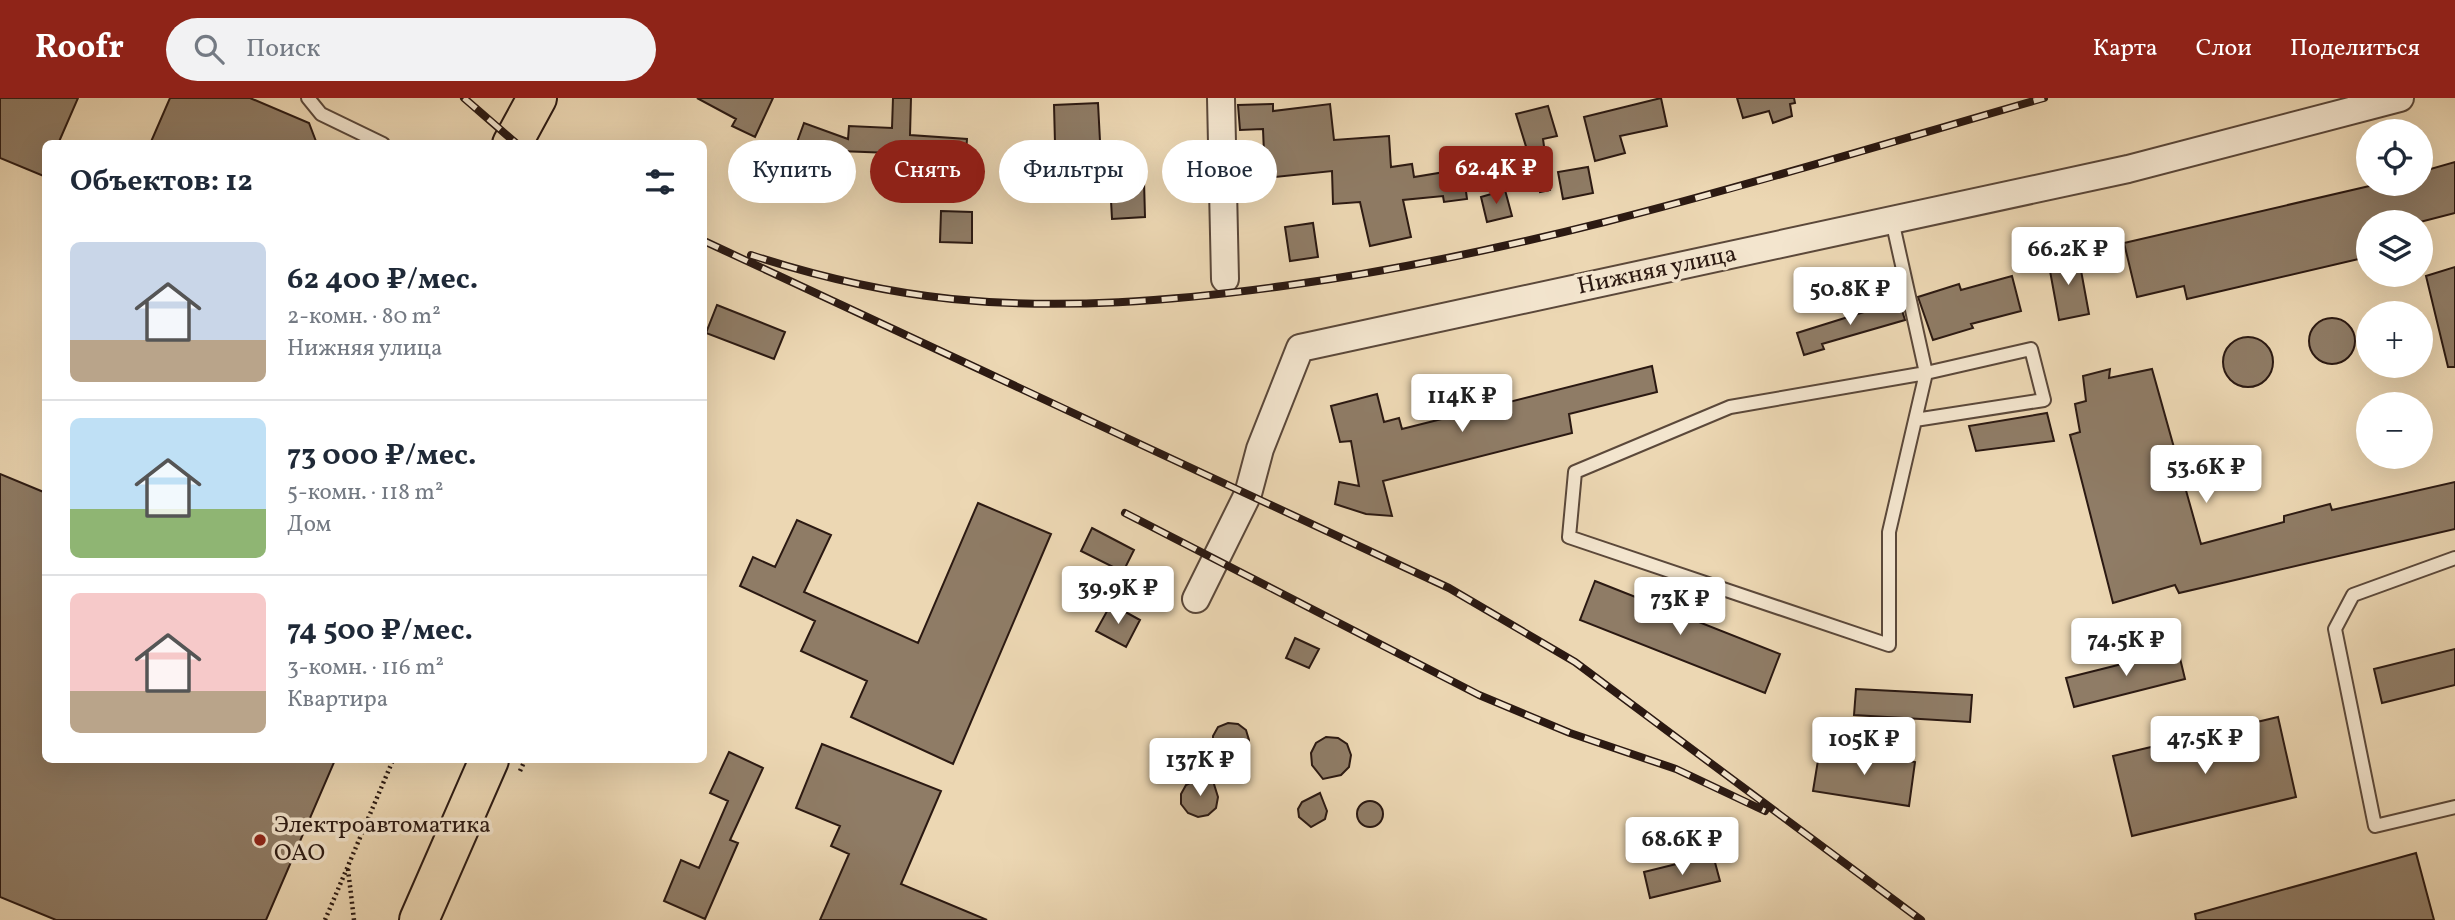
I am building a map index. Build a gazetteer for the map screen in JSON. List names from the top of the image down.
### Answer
{
  "streets": {
    "street": ["Нижняя улица"]
  },
  "places": ["Электроавтоматика ОАО"],
  "page": {
    "header": "Roofr",
    "search": "Поиск",
    "nav": ["Карта", "Слои", "Поделиться"],
    "map_buttons": ["+", "−"],
    "chip": [
      "Купить",
      "Снять",
      "Фильтры",
      "Новое"
    ],
    "heading": "Объектов: 12",
    "price": [
      "62.4K ₽",
      "66.2K ₽",
      "50.8K ₽",
      "114K ₽",
      "53.6K ₽",
      "39.9K ₽",
      "73K ₽",
      "74.5K ₽",
      "47.5K ₽",
      "105K ₽",
      "137K ₽",
      "68.6K ₽"
    ],
    "list": [
      {
        "name": "62 400 ₽/мес.",
        "note": "2-комн. · 80 m² · Нижняя улица"
      },
      {
        "name": "73 000 ₽/мес.",
        "note": "5-комн. · 118 m² · Дом"
      },
      {
        "name": "74 500 ₽/мес.",
        "note": "3-комн. · 116 m² · Квартира"
      }
    ]
  }
}
